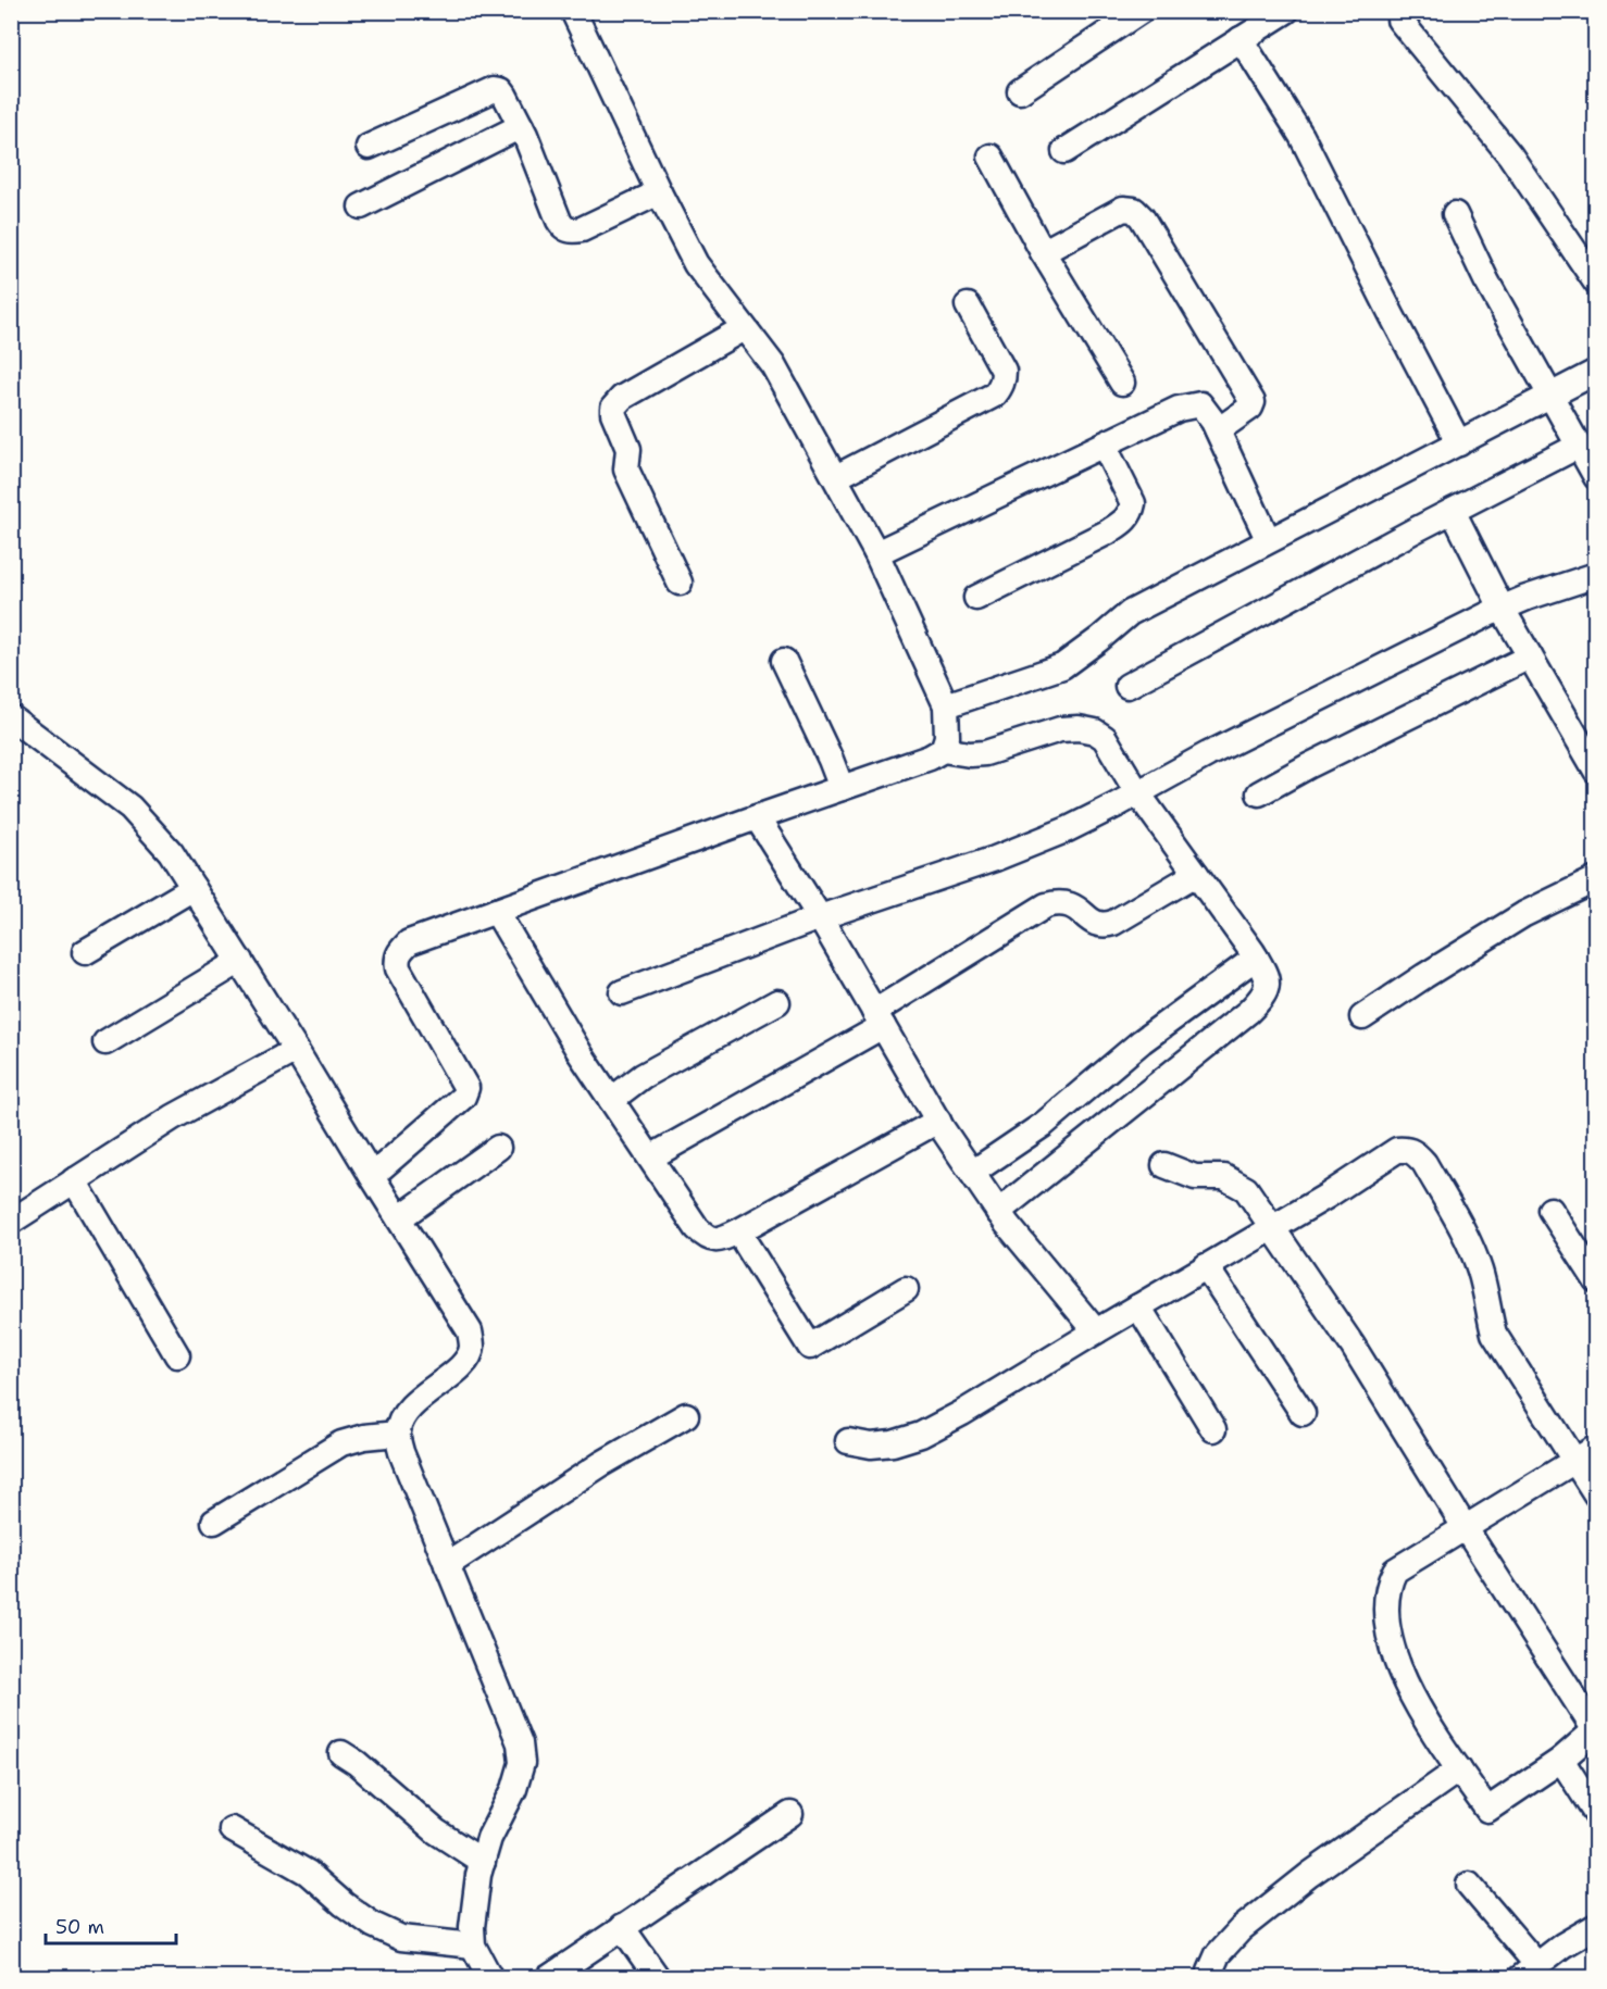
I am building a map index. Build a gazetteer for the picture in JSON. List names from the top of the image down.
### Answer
{
  "scale_bar": "50 m"
}
